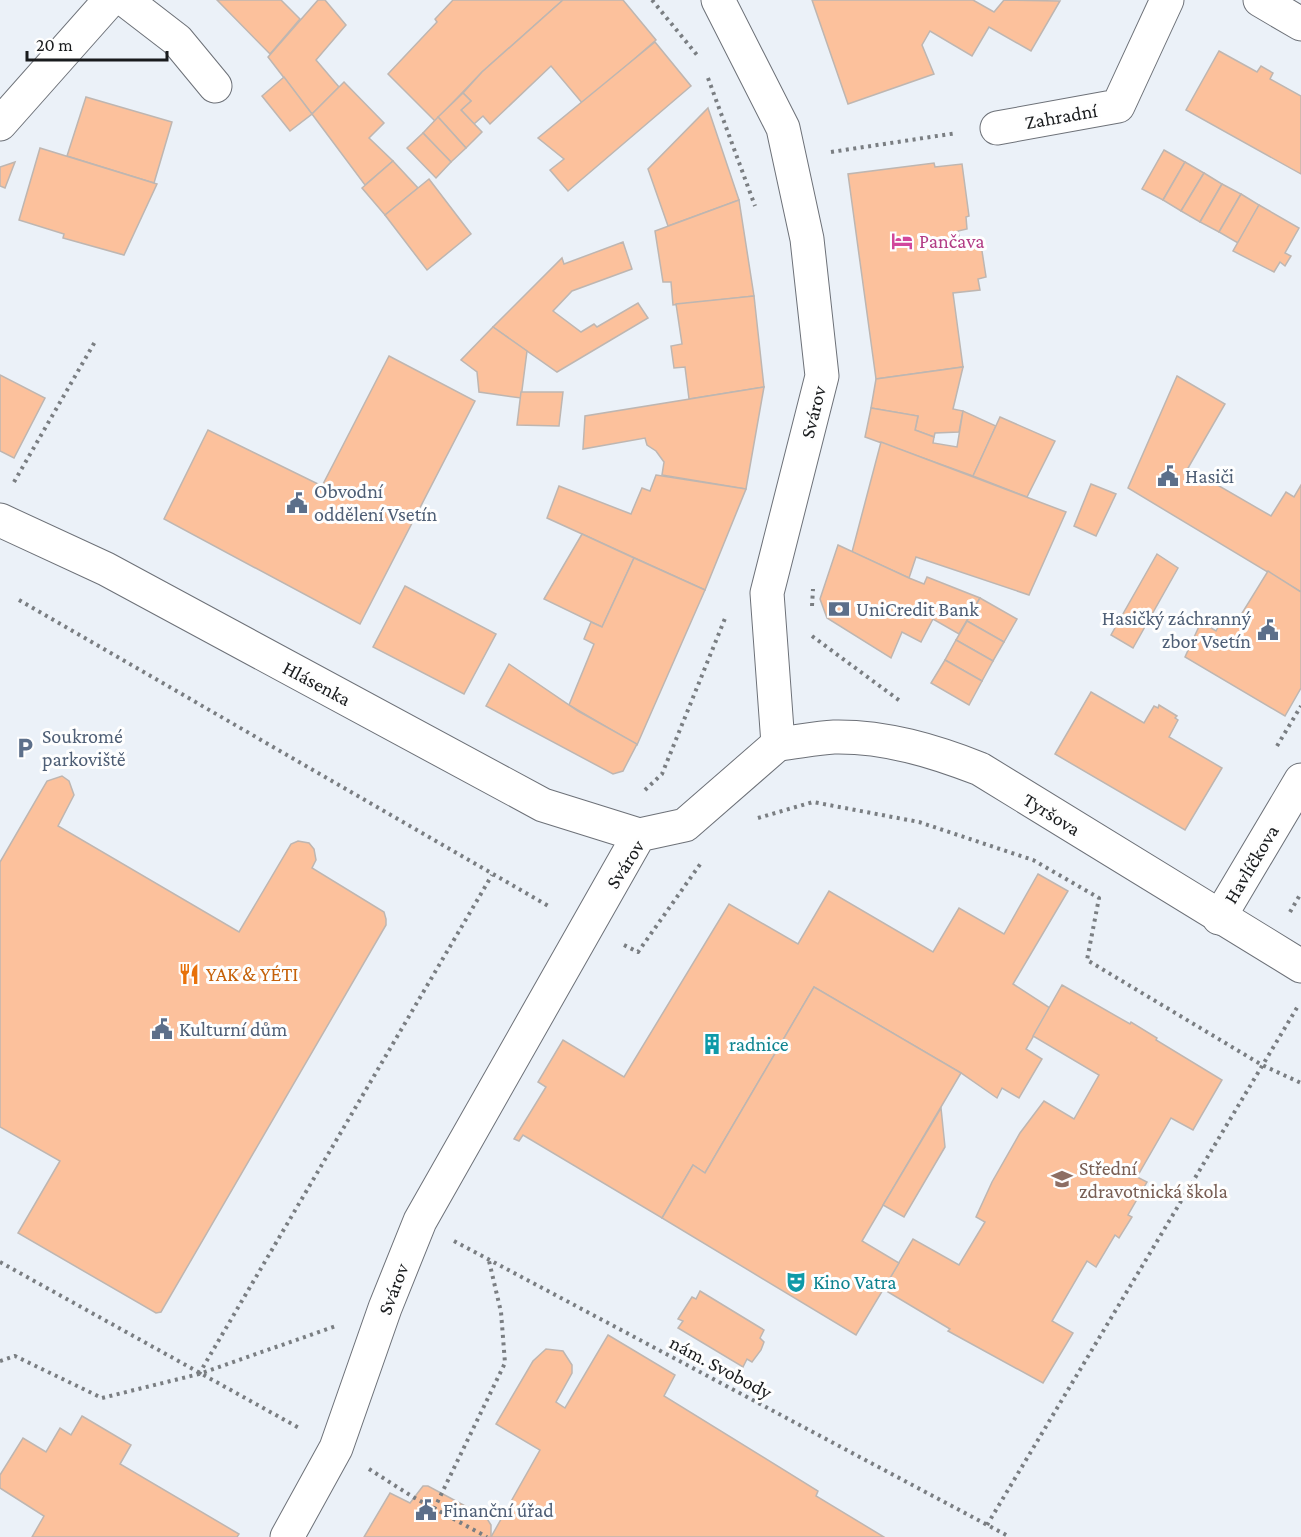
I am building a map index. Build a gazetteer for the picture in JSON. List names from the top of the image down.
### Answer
{
  "streets": {
    "street": [
      "Zahradní",
      "Svárov",
      "Hlásenka",
      "Tyršova",
      "Havlíčkova"
    ],
    "path": ["nám. Svobody"]
  },
  "crossings": [
    ["Svárov", "Hlásenka"],
    ["Svárov", "Tyršova"],
    ["Svárov", "nám. Svobody"],
    ["Tyršova", "Havlíčkova"]
  ],
  "places": {
    "hotel": ["Pančava"],
    "public building": [
      "Hasiči",
      "Obvodní oddělení Vsetín",
      "Hasičký záchranný zbor Vsetín",
      "Kulturní dům",
      "Finanční úřad"
    ],
    "bank": ["UniCredit Bank"],
    "parking": ["Soukromé parkoviště"],
    "restaurant": ["YAK & YÉTI"],
    "building": ["radnice"],
    "school or university": ["Střední zdravotnická škola"],
    "theatre": ["Kino Vatra"]
  },
  "scale_bar": "20 m"
}
